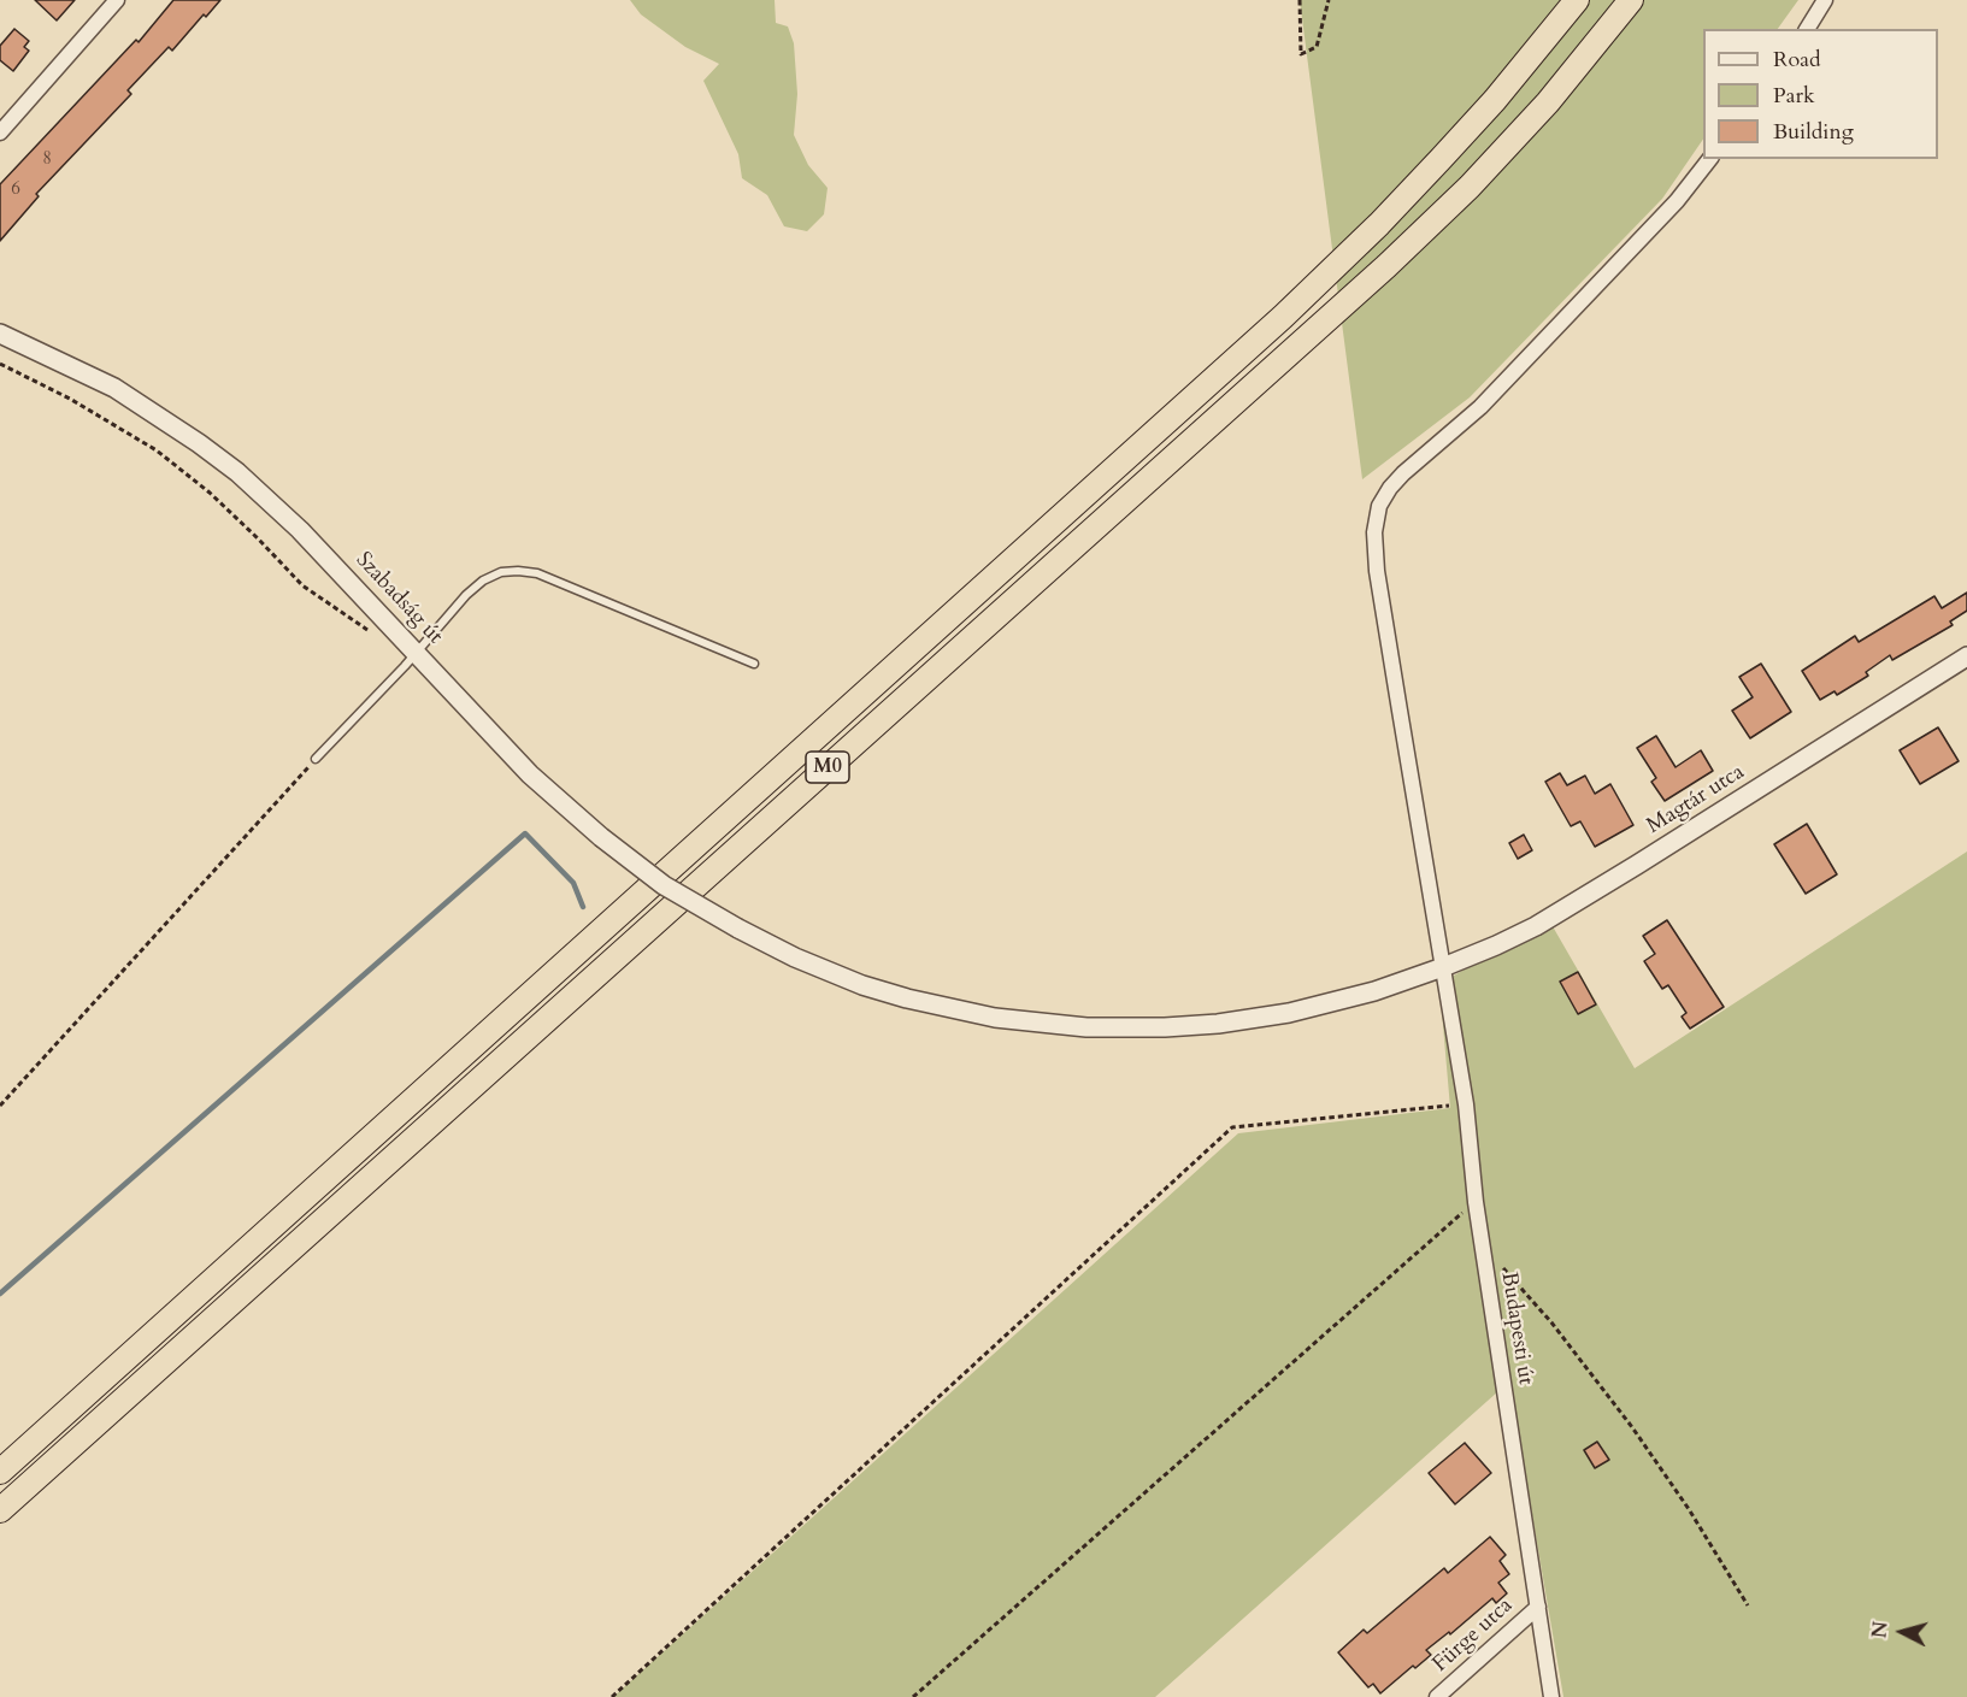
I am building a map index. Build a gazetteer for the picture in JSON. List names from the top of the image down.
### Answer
{
  "streets": {
    "highway": ["M0"],
    "street": [
      "Szabadság út",
      "Magtár utca",
      "Budapesti út",
      "Fürge utca"
    ]
  },
  "crossings": [
    ["Szabadság út", "Magtár utca"],
    ["Magtár utca", "Budapesti út"],
    ["Budapesti út", "Fürge utca"]
  ],
  "house_numbers": ["8", "6"],
  "legend": ["Road", "Park", "Building"],
  "north": "left"
}
